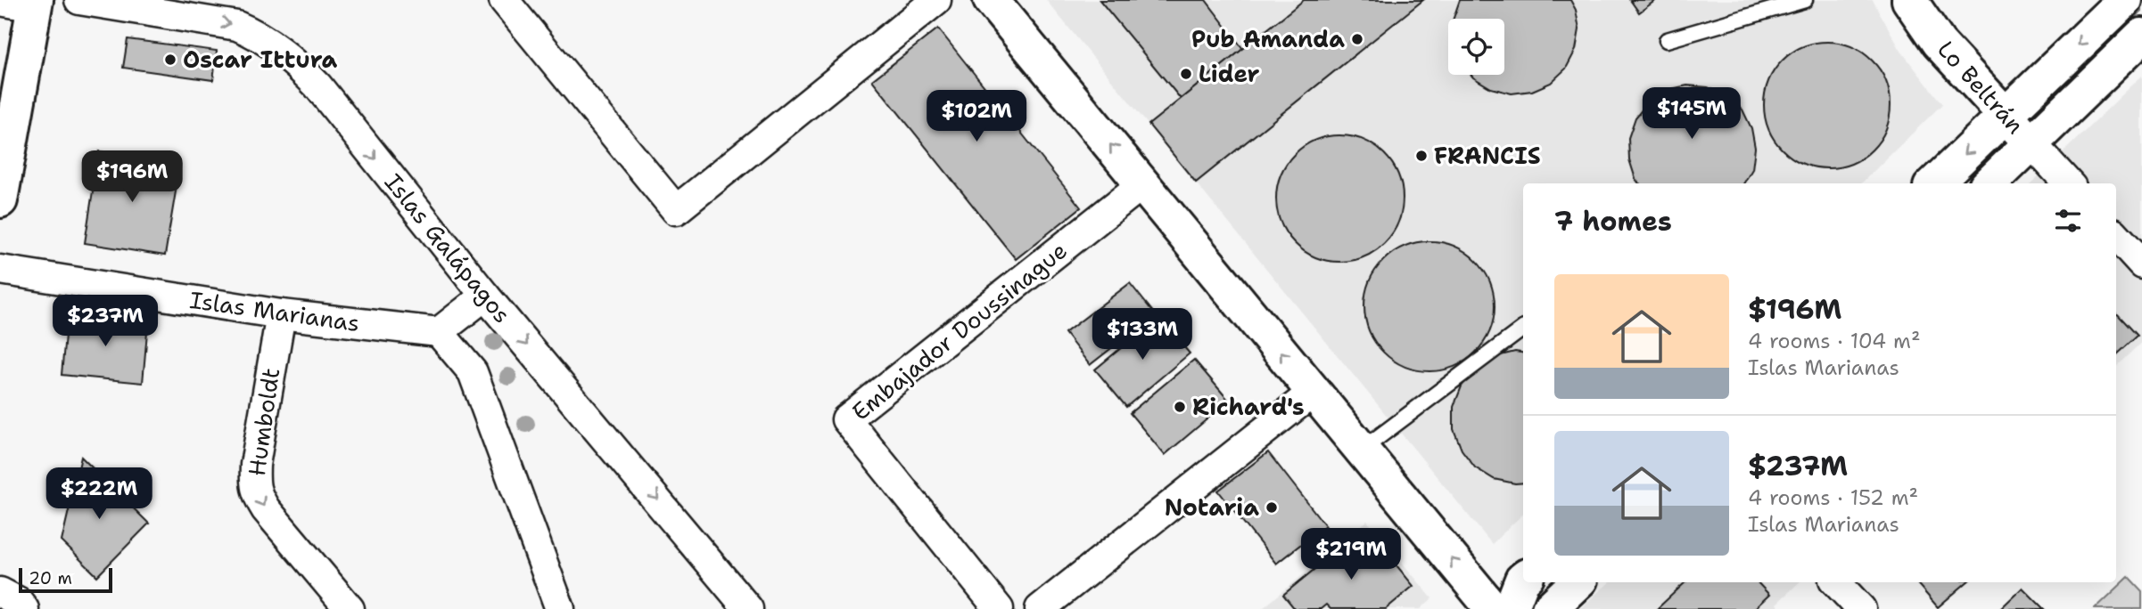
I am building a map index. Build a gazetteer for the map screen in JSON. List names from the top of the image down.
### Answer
{
  "streets": {
    "street": [
      "Lo Beltrán",
      "Islas Galápagos",
      "Islas Marianas",
      "Embajador Doussinague",
      "Humboldt"
    ]
  },
  "crossings": [
    ["Islas Marianas", "Humboldt"]
  ],
  "places": [
    "Pub Amanda",
    "Oscar Ittura",
    "Lider",
    "FRANCIS",
    "Richard's",
    "Notaria"
  ],
  "scale_bar": "20 m",
  "page": {
    "price": [
      "$145M",
      "$102M",
      "$196M",
      "$237M",
      "$133M",
      "$222M",
      "$219M"
    ],
    "heading": "7 homes",
    "list": [
      {
        "name": "$196M",
        "note": "4 rooms · 104 m² · Islas Marianas"
      },
      {
        "name": "$237M",
        "note": "4 rooms · 152 m² · Islas Marianas"
      }
    ],
    "scale": "20 m"
  }
}
